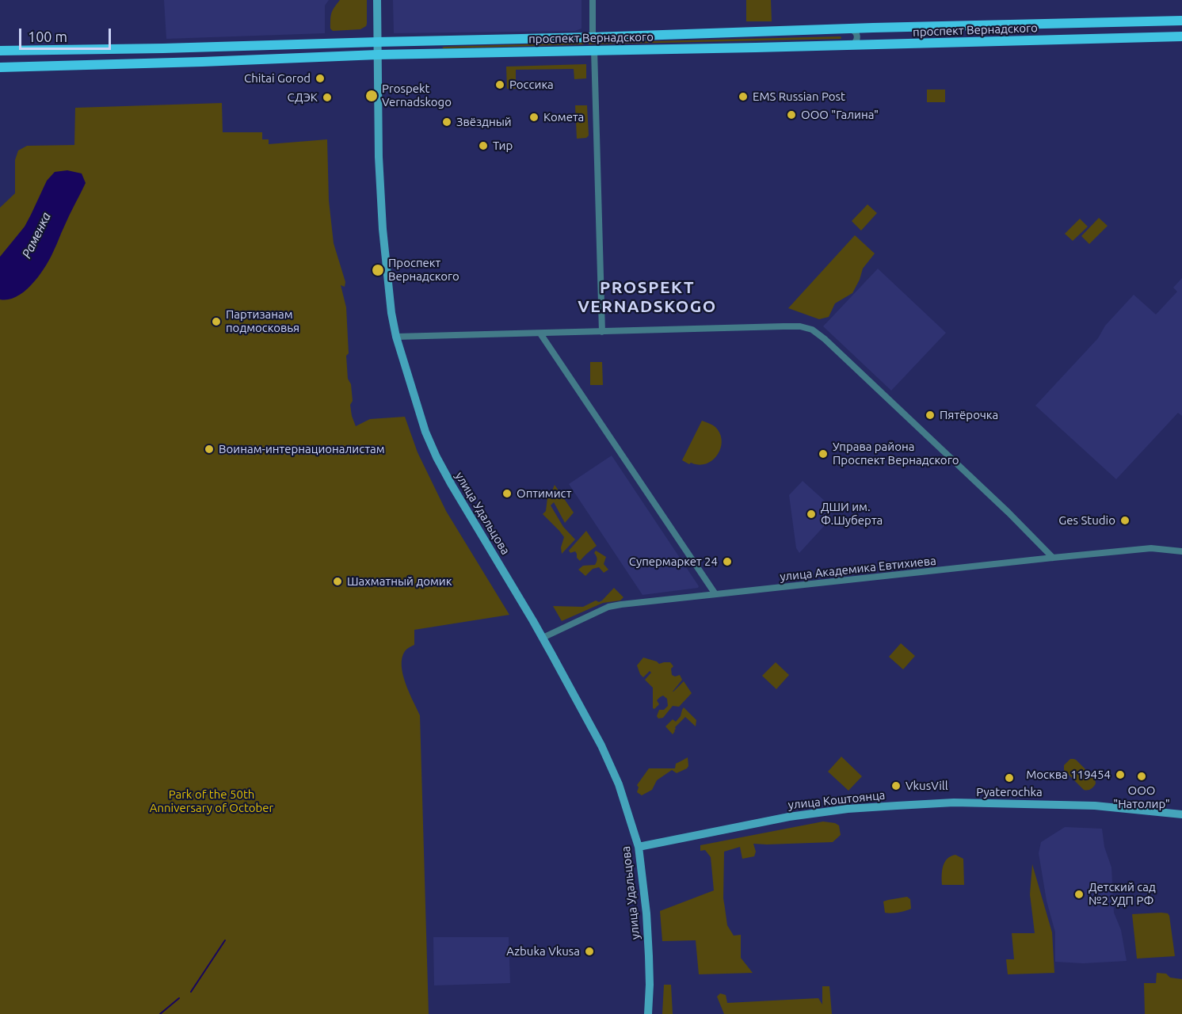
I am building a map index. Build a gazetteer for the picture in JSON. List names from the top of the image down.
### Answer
{
  "streets": {
    "main road": ["проспект Вернадского"],
    "street": ["улица Удальцова", "улица Академика Евтихиева", "улица Коштоянца"]
  },
  "crossings": [
    ["проспект Вернадского", "улица Удальцова"],
    ["улица Удальцова", "улица Академика Евтихиева"],
    ["улица Удальцова", "улица Коштоянца"]
  ],
  "districts": ["PROSPEKT VERNADSKOGO"],
  "water": ["Раменка"],
  "parks": ["Park of the 50th Anniversary of October"],
  "places": [
    "Chitai Gorod",
    "Россика",
    "Prospekt Vernadskogo",
    "EMS Russian Post",
    "СДЭК",
    "ООО \"Галина\"",
    "Комета",
    "Звёздный",
    "Тир",
    "Проспект Вернадского",
    "Партизанам подмосковья",
    "Пятёрочка",
    "Воинам-интернационалистам",
    "Управа района Проспект Вернадского",
    "Оптимист",
    "ДШИ им. Ф.Шуберта",
    "Ges Studio",
    "Супермаркет 24",
    "Шахматный домик",
    "Москва 119454",
    "ООО \"Натолир\"",
    "Pyaterochka",
    "VkusVill",
    "Детский сад №2 УДП РФ",
    "Azbuka Vkusa"
  ],
  "scale_bar": "100 m"
}
